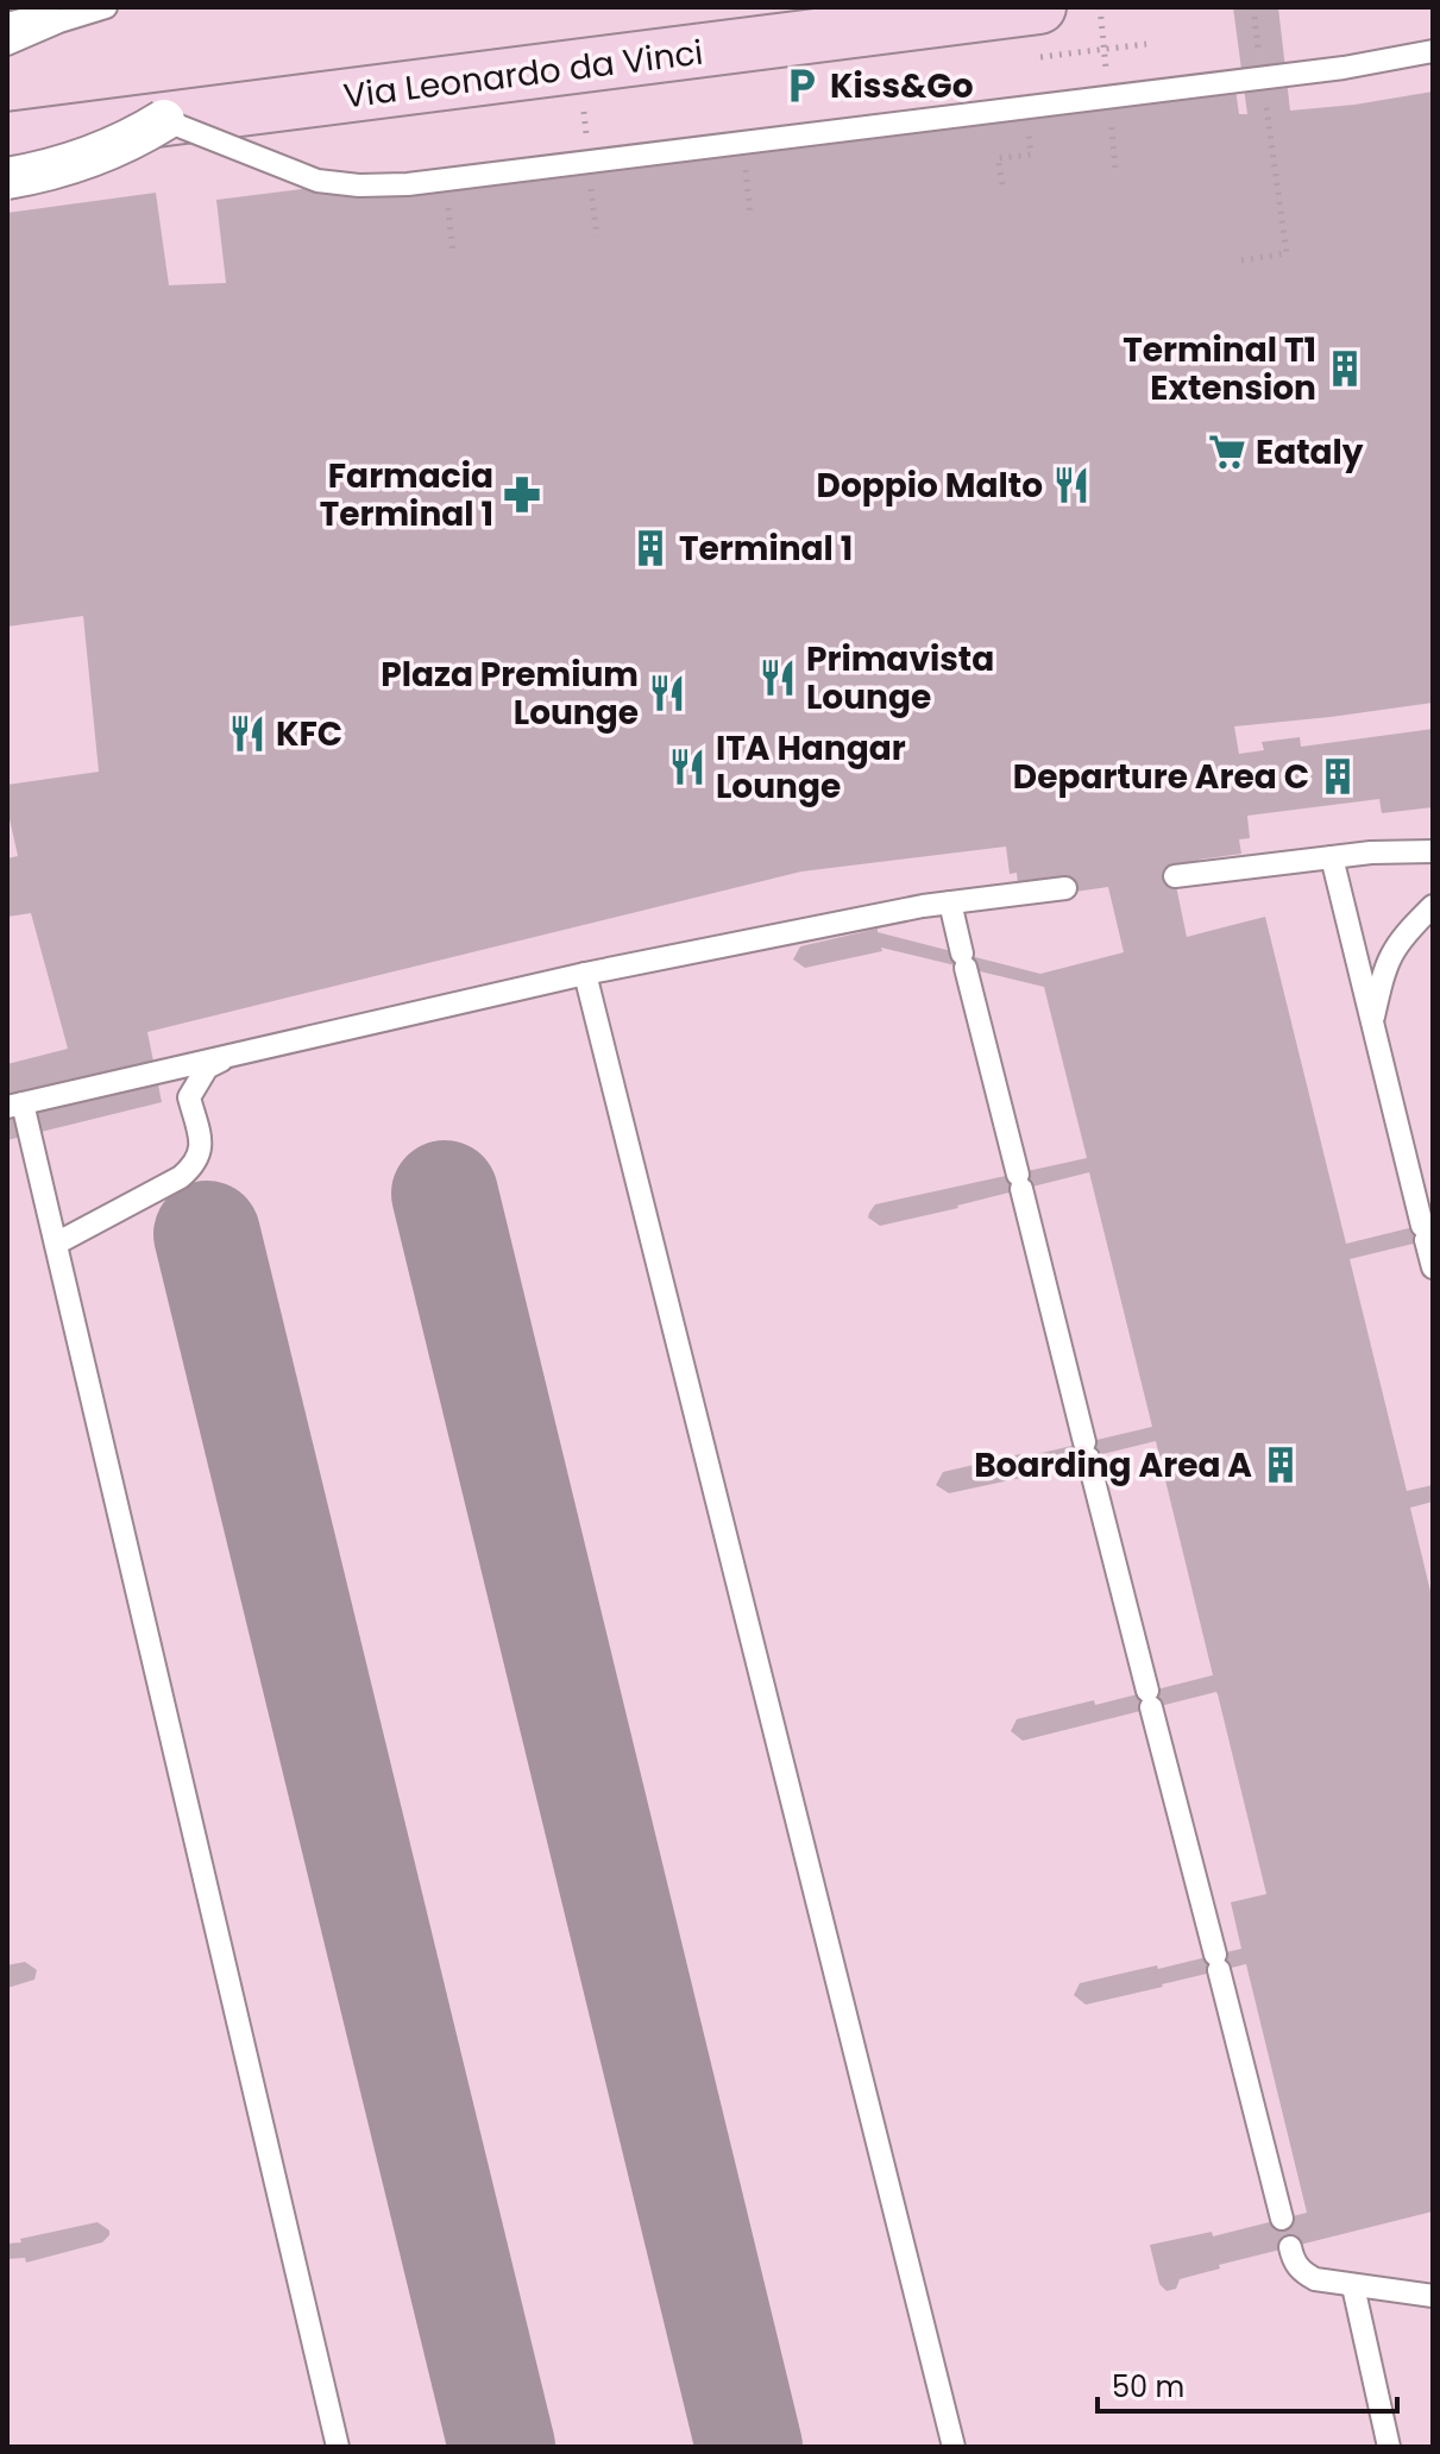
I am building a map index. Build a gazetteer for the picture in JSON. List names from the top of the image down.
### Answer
{
  "streets": {
    "main road": ["Via Leonardo da Vinci"]
  },
  "places": {
    "parking": ["Kiss&Go"],
    "building": [
      "Terminal T1 Extension",
      "Terminal 1",
      "Departure Area C",
      "Boarding Area A"
    ],
    "supermarket": ["Eataly"],
    "restaurant": [
      "Doppio Malto",
      "Primavista Lounge",
      "Plaza Premium Lounge",
      "KFC",
      "ITA Hangar Lounge"
    ],
    "pharmacy": ["Farmacia Terminal 1"]
  },
  "scale_bar": "50 m"
}
